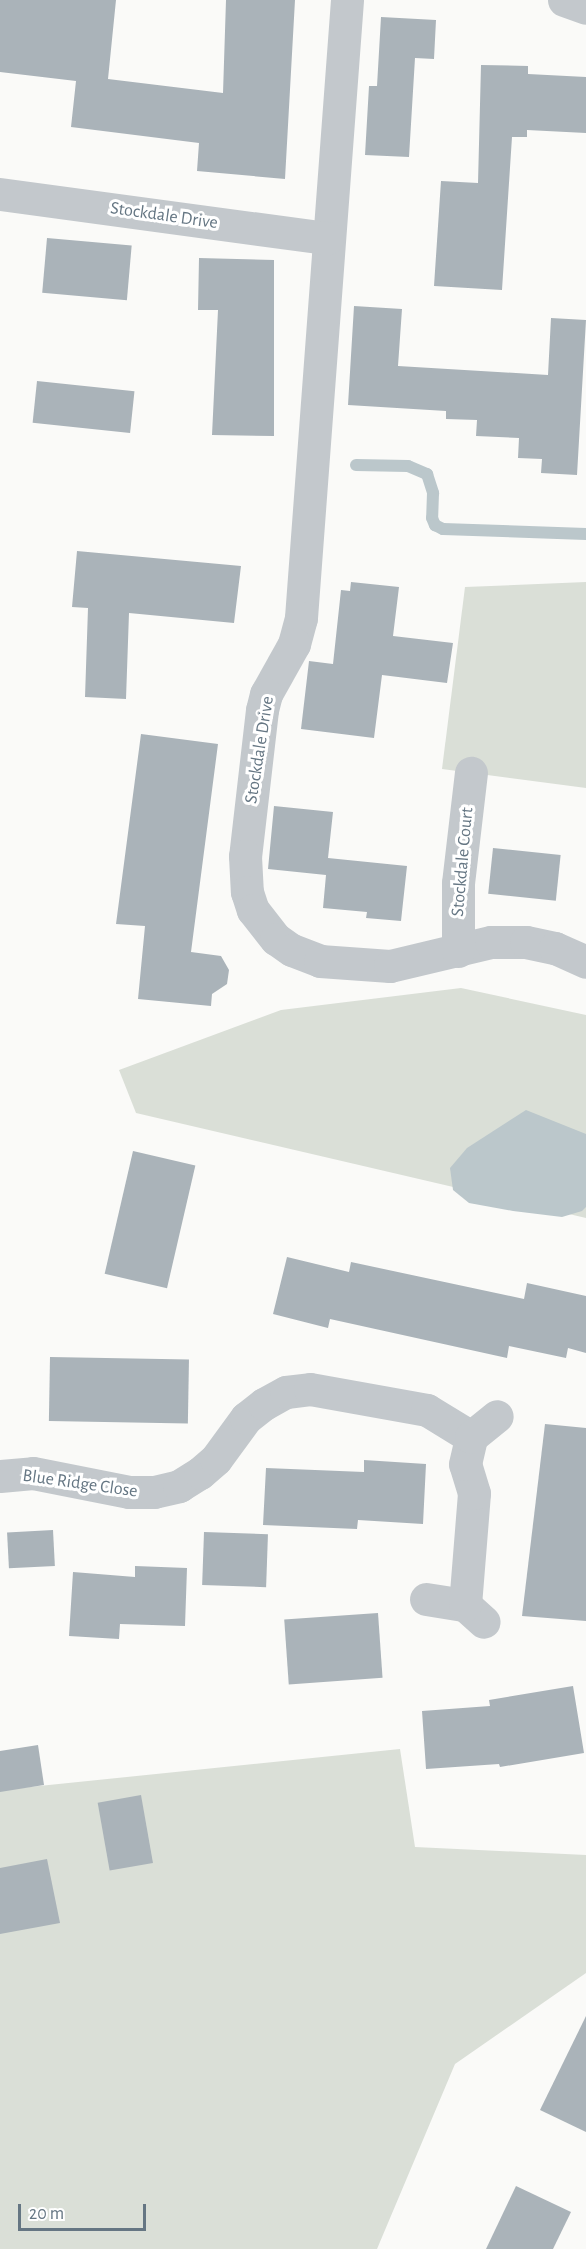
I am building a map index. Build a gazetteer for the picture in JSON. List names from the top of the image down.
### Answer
{
  "streets": {
    "street": ["Stockdale Drive", "Stockdale Court", "Blue Ridge Close"]
  },
  "crossings": [
    ["Stockdale Drive", "Stockdale Court"]
  ],
  "scale_bar": "20 m"
}
